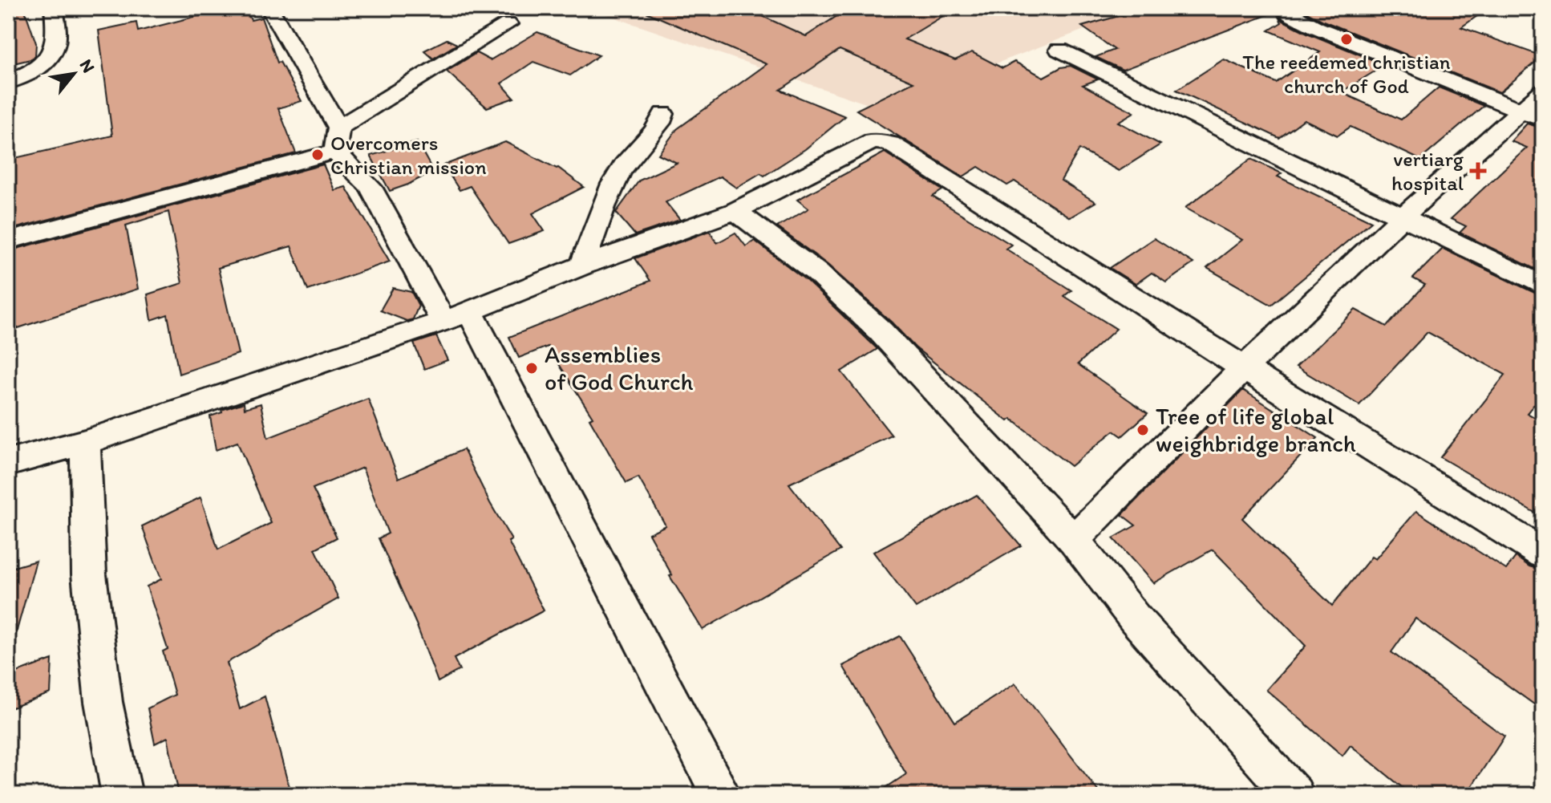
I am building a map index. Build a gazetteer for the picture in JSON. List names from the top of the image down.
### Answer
{
  "places": {
    "other": [
      "The reedemed christian church of God",
      "Overcomers Christian mission",
      "Assemblies of God Church",
      "Tree of life global weighbridge branch"
    ],
    "health": ["vertiarg hospital"]
  },
  "north": "top right"
}
